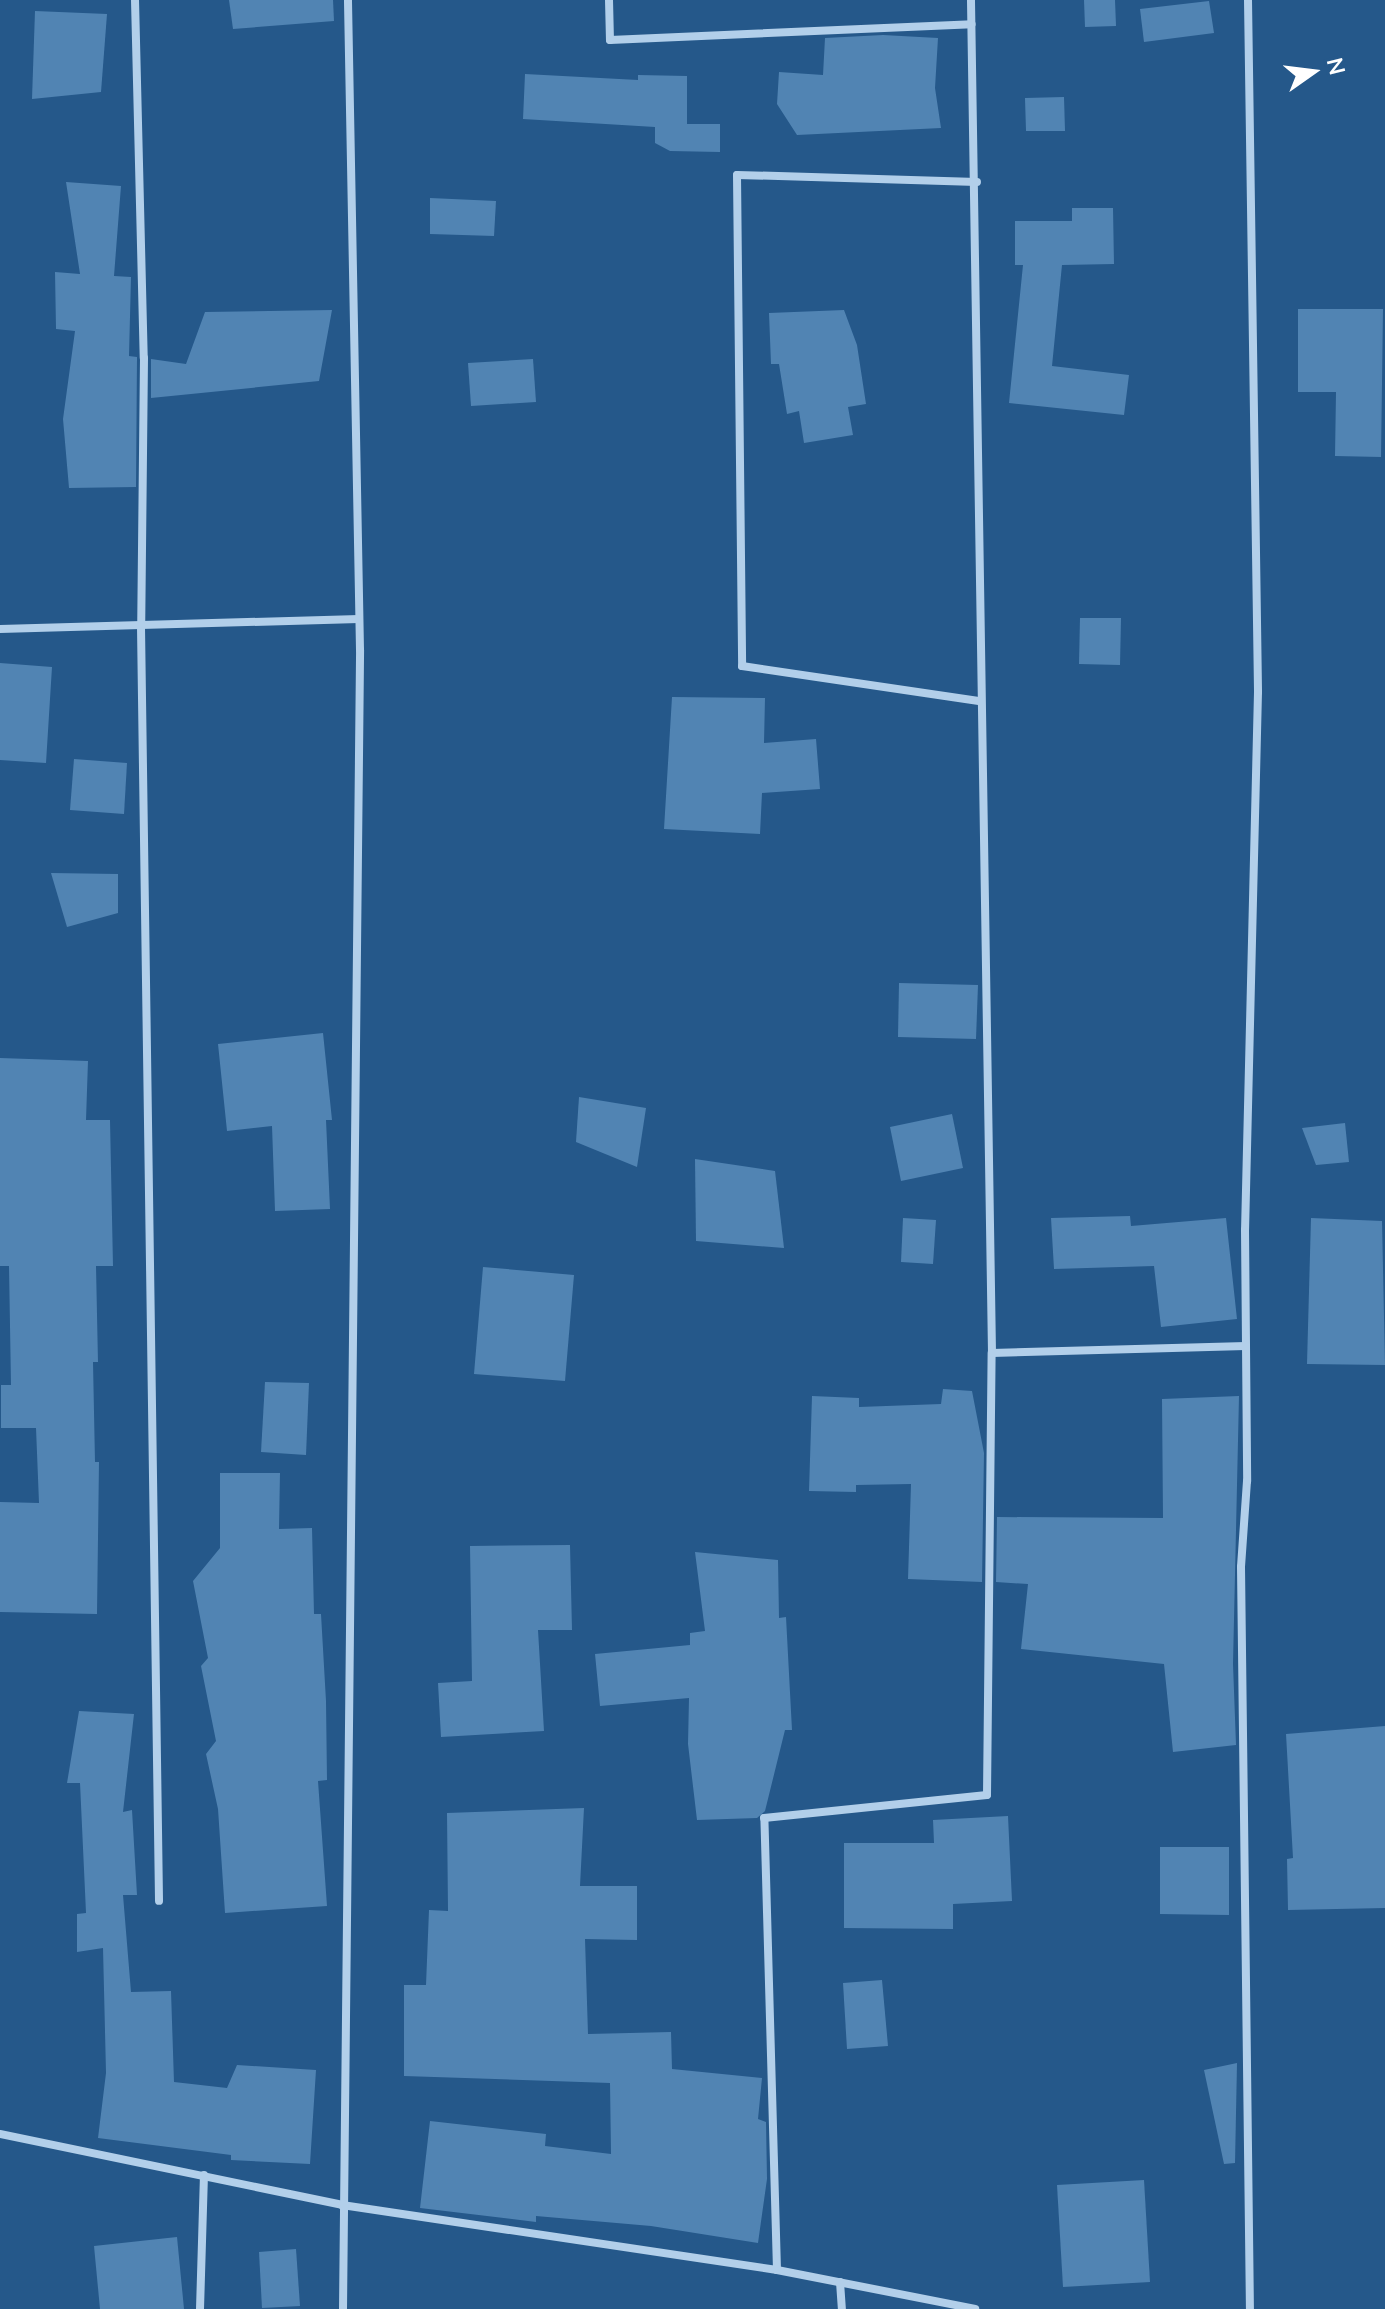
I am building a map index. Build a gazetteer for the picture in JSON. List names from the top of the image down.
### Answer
{
  "north": "right"
}
